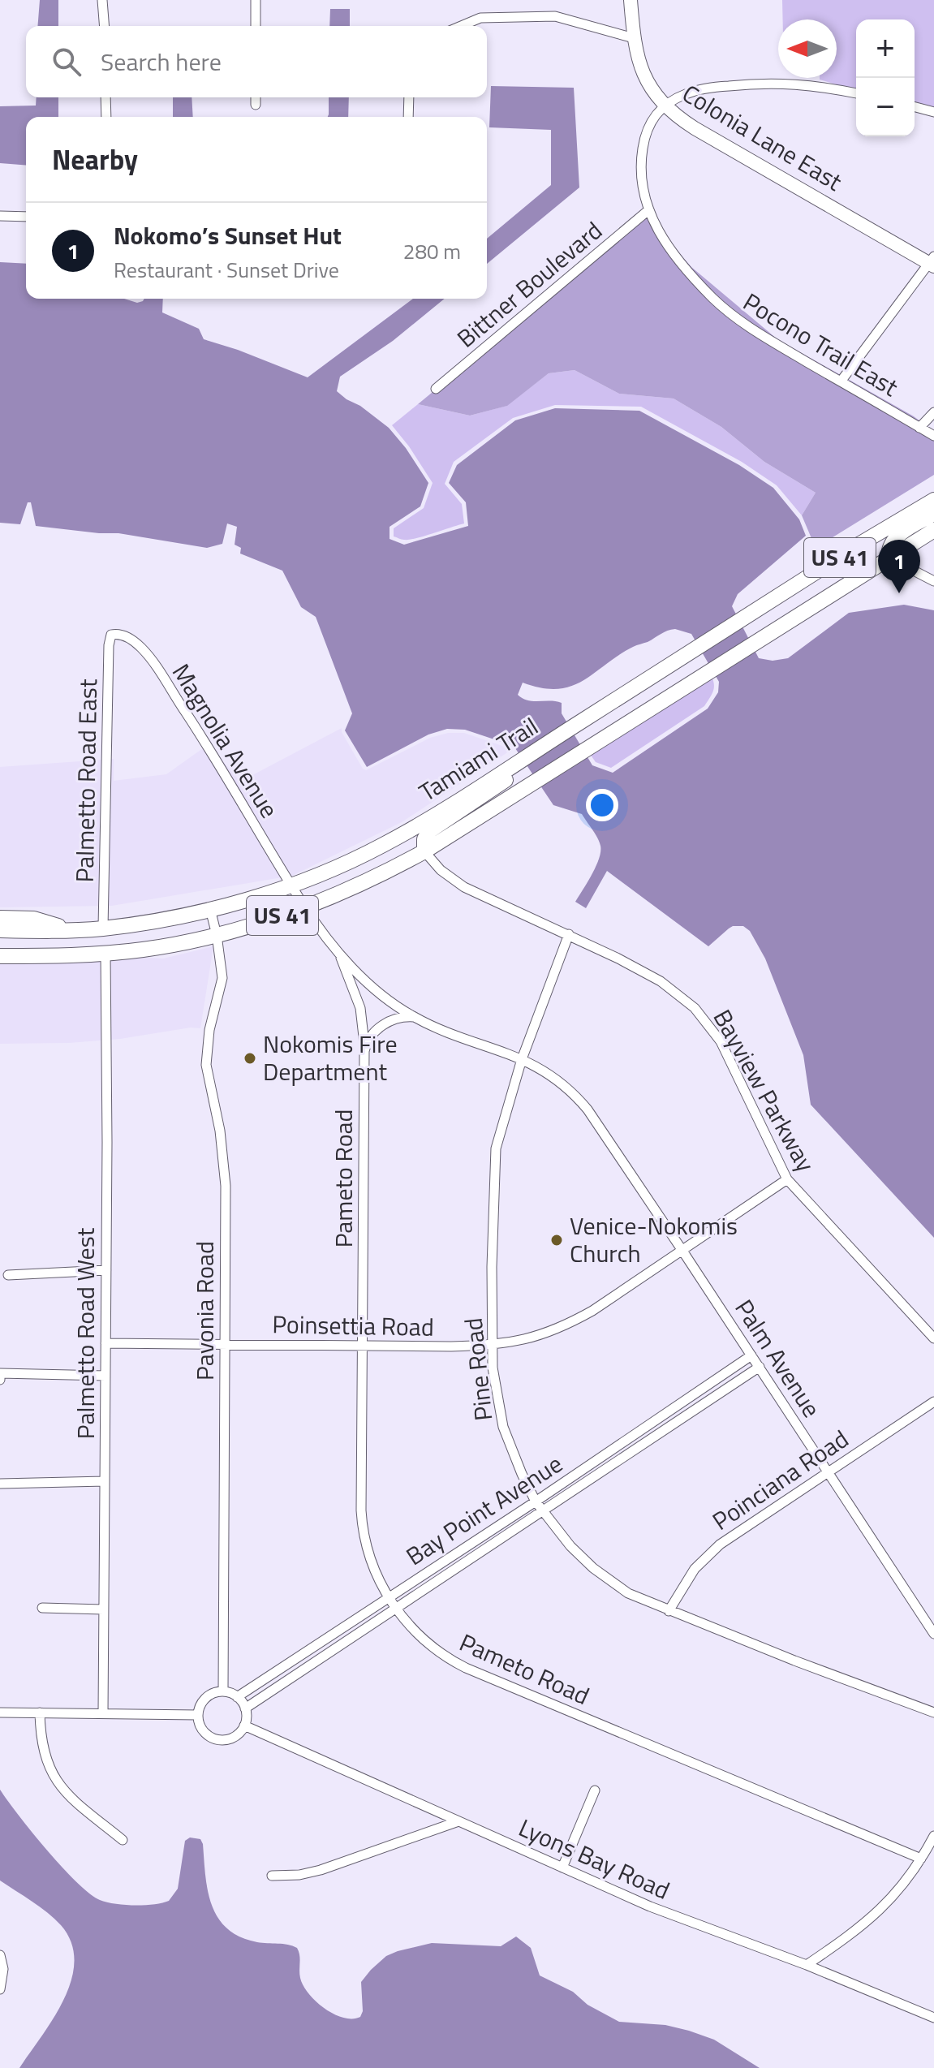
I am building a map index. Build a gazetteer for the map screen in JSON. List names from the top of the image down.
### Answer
{
  "streets": {
    "main road": ["US 41", "Tamiami Trail"],
    "street": [
      "Colonia Lane East",
      "Bittner Boulevard",
      "Pocono Trail East",
      "Magnolia Avenue",
      "Palmetto Road East",
      "Bayview Parkway",
      "Pameto Road",
      "Pavonia Road",
      "Poinsettia Road",
      "Palmetto Road West",
      "Palm Avenue",
      "Pine Road",
      "Poinciana Road",
      "Bay Point Avenue",
      "Lyons Bay Road"
    ]
  },
  "crossings": [
    ["Colonia Lane East", "Pocono Trail East"],
    ["Bittner Boulevard", "Pocono Trail East"],
    ["Magnolia Avenue", "Tamiami Trail"],
    ["Magnolia Avenue", "Palmetto Road East"],
    ["Magnolia Avenue", "Palm Avenue"],
    ["Tamiami Trail", "Palmetto Road East"],
    ["Tamiami Trail", "Bayview Parkway"],
    ["Tamiami Trail", "Pavonia Road"],
    ["Tamiami Trail", "Palmetto Road West"],
    ["Tamiami Trail", "Palm Avenue"],
    ["Bayview Parkway", "Poinsettia Road"],
    ["Bayview Parkway", "Pine Road"],
    ["Pameto Road", "Poinsettia Road"],
    ["Pameto Road", "Palm Avenue"],
    ["Pameto Road", "Bay Point Avenue"],
    ["Pavonia Road", "Poinsettia Road"],
    ["Pavonia Road", "Bay Point Avenue"],
    ["Pavonia Road", "Lyons Bay Road"],
    ["Poinsettia Road", "Palmetto Road West"],
    ["Poinsettia Road", "Palm Avenue"],
    ["Poinsettia Road", "Pine Road"],
    ["Palm Avenue", "Pine Road"],
    ["Palm Avenue", "Poinciana Road"],
    ["Palm Avenue", "Bay Point Avenue"],
    ["Pine Road", "Poinciana Road"],
    ["Pine Road", "Bay Point Avenue"],
    ["Bay Point Avenue", "Lyons Bay Road"]
  ],
  "places": ["Nokomis Fire Department", "Venice-Nokomis Church"],
  "north": "left",
  "page": {
    "map_buttons": ["+", "−"],
    "search": "Search here",
    "heading": "Nearby",
    "list": [
      {
        "mark": "1",
        "name": "Nokomo’s Sunset Hut",
        "note": "Restaurant · Sunset Drive",
        "value": "280 m"
      }
    ],
    "pins": "1"
  }
}
